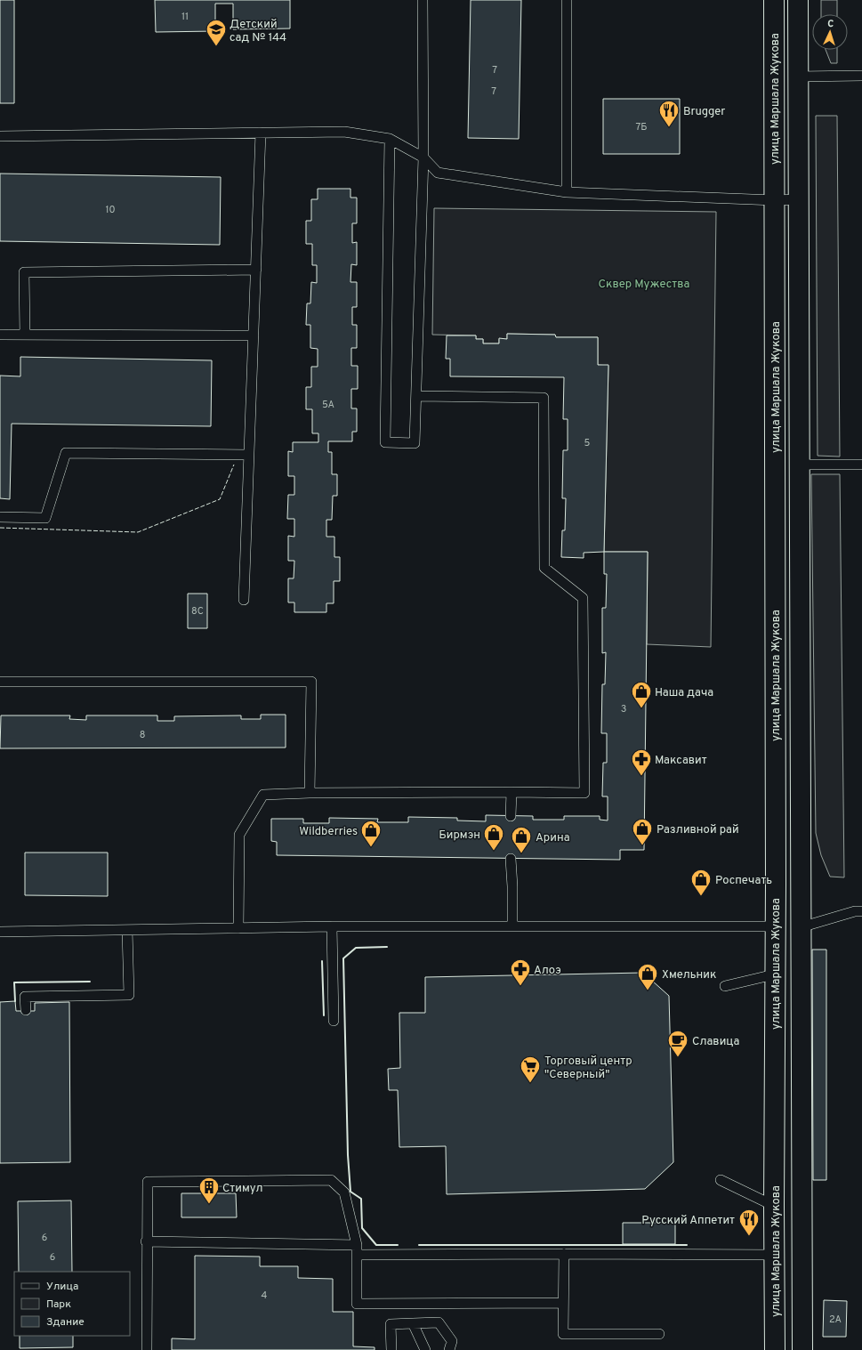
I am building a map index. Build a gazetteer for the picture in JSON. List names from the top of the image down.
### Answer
{
  "streets": {
    "street": ["улица Маршала Жукова"]
  },
  "parks": ["Сквер Мужества"],
  "places": {
    "school or university": ["Детский сад № 144"],
    "restaurant": ["Brugger", "Русский Аппетит"],
    "shop": [
      "Наша дача",
      "Разливной рай",
      "Wildberries",
      "Бирмэн",
      "Арина",
      "Роспечать",
      "Хмельник"
    ],
    "pharmacy": ["Максавит", "Алоэ"],
    "cafe": ["Славица"],
    "supermarket": ["Торговый центр \"Северный\""],
    "building": ["Стимул"]
  },
  "house_numbers": [
    "11",
    "7",
    "7",
    "7Б",
    "10",
    "5А",
    "5",
    "8С",
    "3",
    "8",
    "6",
    "6",
    "4",
    "2А"
  ],
  "legend": ["Улица", "Парк", "Здание"],
  "north": "top"
}
